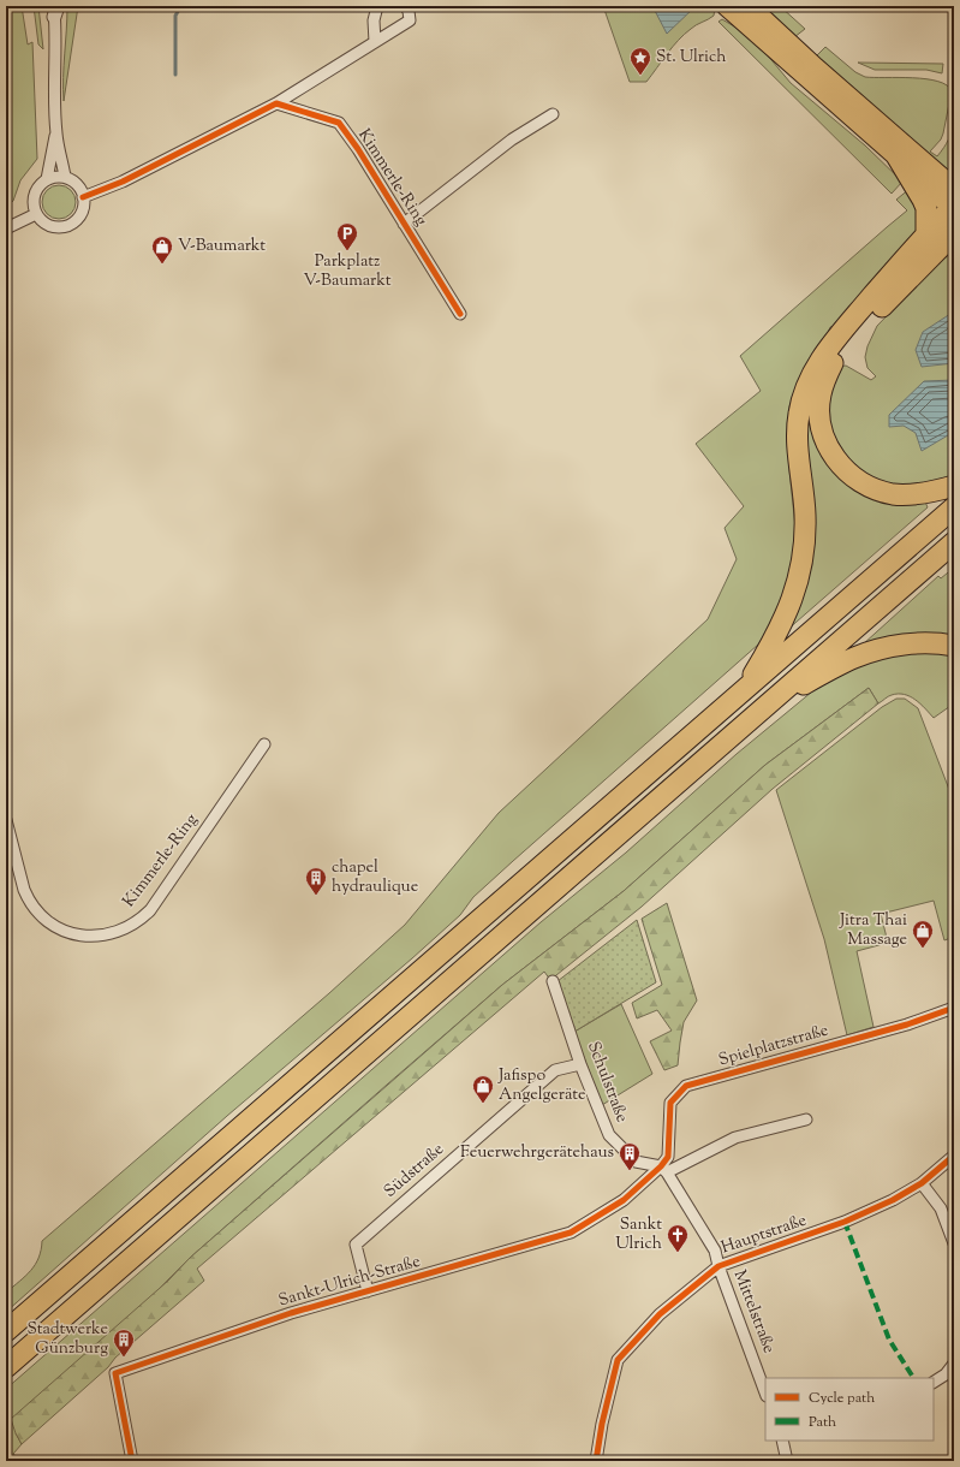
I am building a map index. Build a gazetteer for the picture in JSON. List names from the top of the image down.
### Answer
{
  "streets": {
    "street": [
      "Kimmerle-Ring",
      "Spielplatzstraße",
      "Schulstraße",
      "Südstraße",
      "Hauptstraße",
      "Sankt-Ulrich-Straße",
      "Mittelstraße"
    ]
  },
  "crossings": [
    ["Spielplatzstraße", "Schulstraße"],
    ["Spielplatzstraße", "Sankt-Ulrich-Straße"],
    ["Schulstraße", "Südstraße"],
    ["Schulstraße", "Sankt-Ulrich-Straße"],
    ["Südstraße", "Sankt-Ulrich-Straße"],
    ["Hauptstraße", "Mittelstraße"]
  ],
  "places": {
    "place": ["St. Ulrich"],
    "parking": ["Parkplatz V-Baumarkt"],
    "shop": ["V-Baumarkt", "Jitra Thai Massage", "Jafispo Angelgeräte"],
    "building": ["chapel hydraulique", "Feuerwehrgerätehaus", "Stadtwerke Günzburg"],
    "church": ["Sankt Ulrich"]
  },
  "legend": ["Cycle path", "Path"]
}
